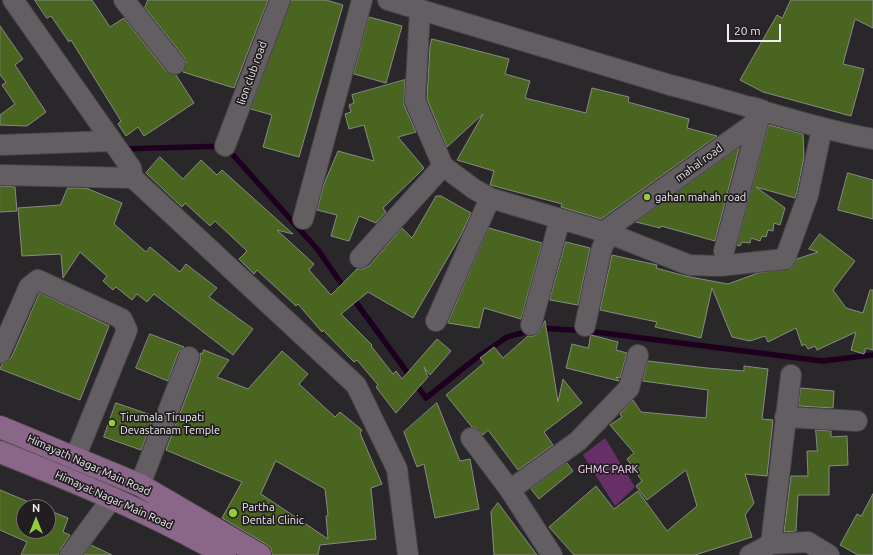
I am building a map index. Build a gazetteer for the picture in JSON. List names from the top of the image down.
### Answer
{
  "streets": {
    "main road": ["Himayath Nagar Main Road", "Himayat Nagar Main Road"],
    "street": ["lion club road", "mahal road"]
  },
  "parks": ["GHMC PARK"],
  "places": ["gahan mahah road", "Tirumala Tirupati Devastanam Temple", "Partha Dental Clinic"],
  "scale_bar": "20 m",
  "north": "top"
}
